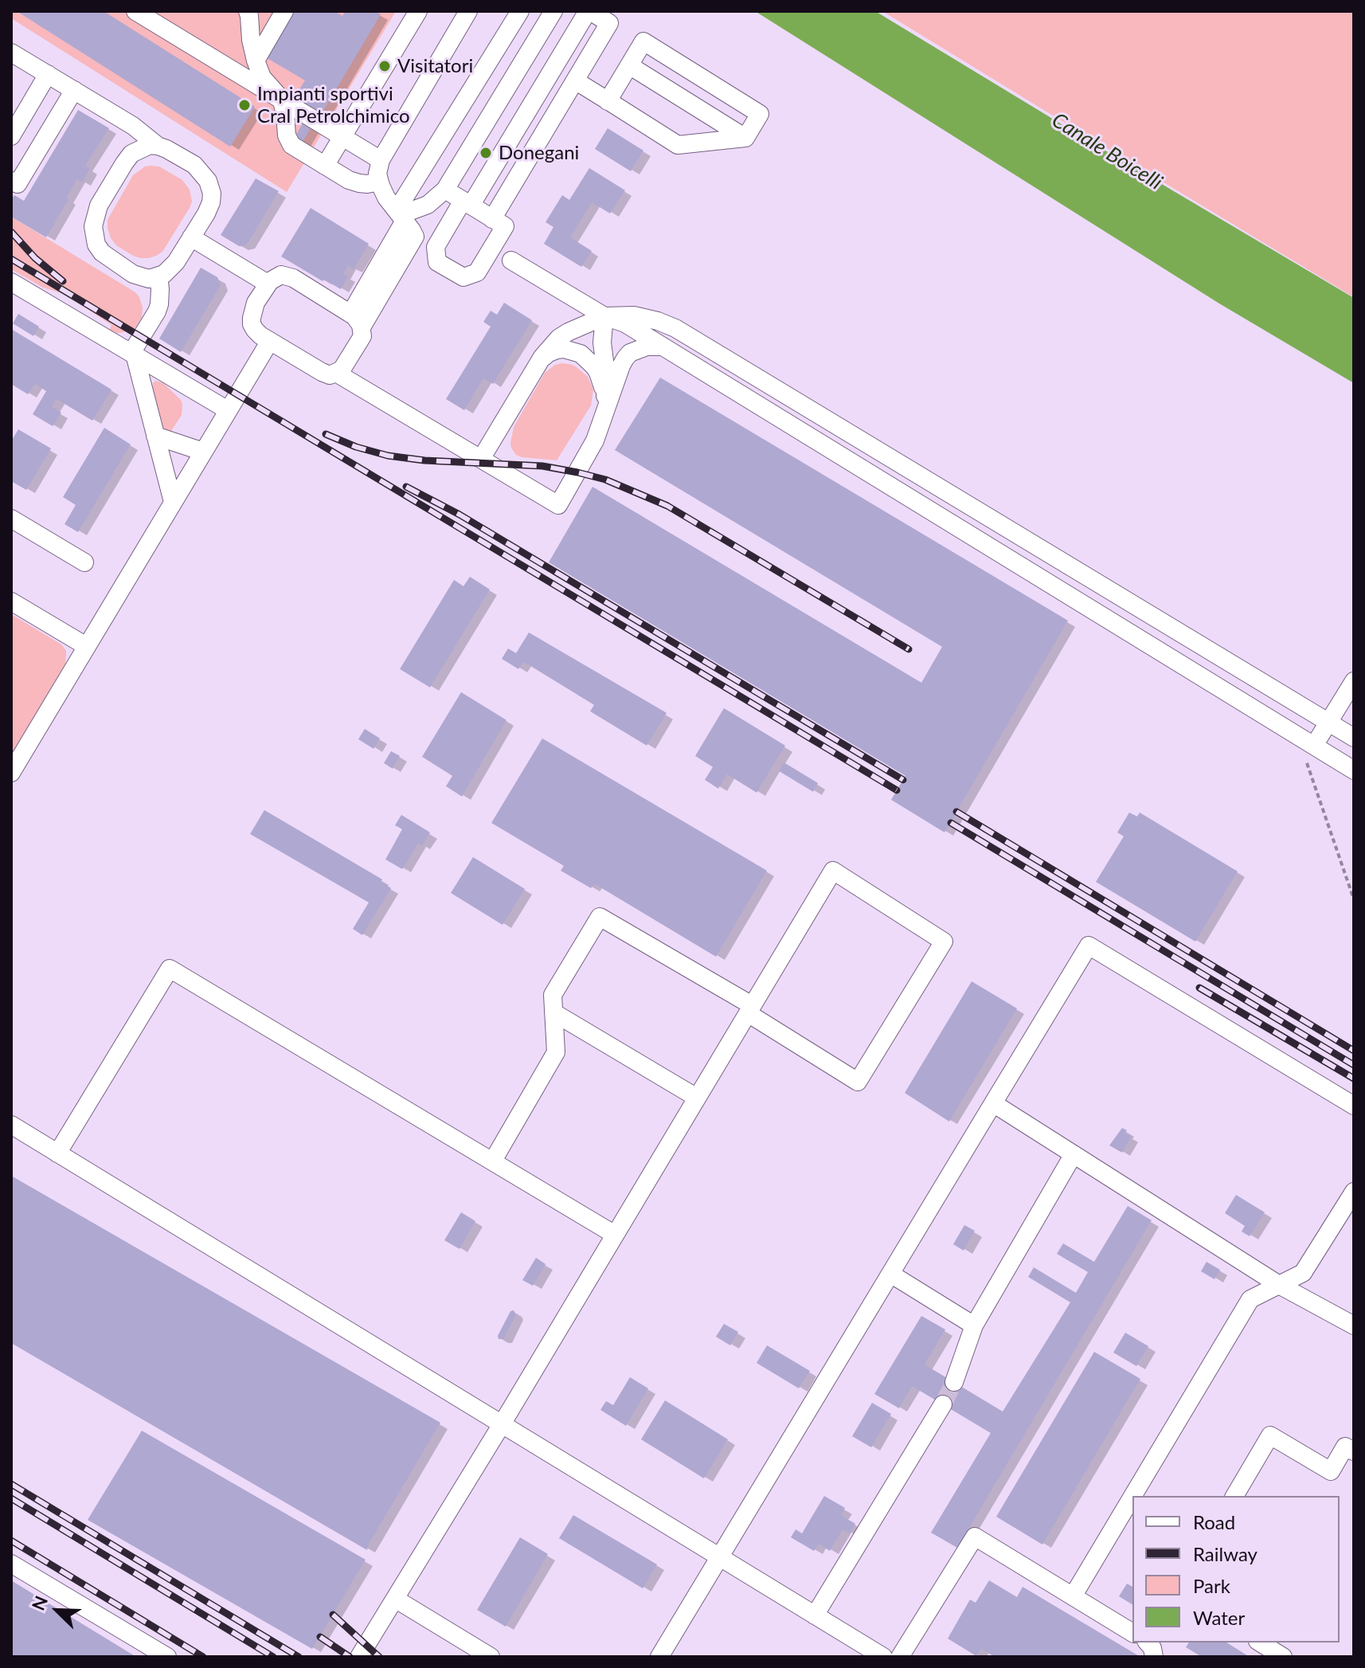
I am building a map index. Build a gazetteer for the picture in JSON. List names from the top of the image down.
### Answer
{
  "water": ["Canale Boicelli"],
  "places": ["Visitatori", "Impianti sportivi Cral Petrolchimico", "Donegani"],
  "legend": [
    "Road",
    "Railway",
    "Park",
    "Water"
  ],
  "north": "top left"
}
